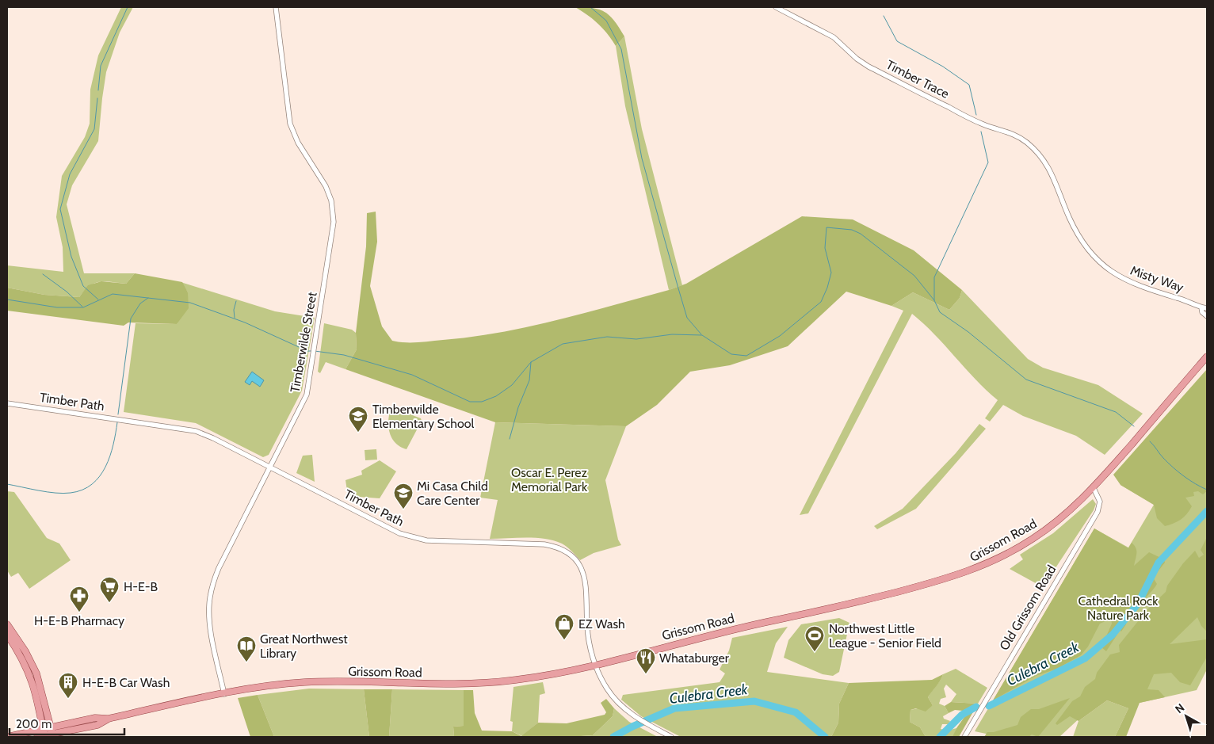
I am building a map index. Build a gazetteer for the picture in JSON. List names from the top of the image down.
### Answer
{
  "streets": {
    "main road": ["Grissom Road"],
    "street": [
      "Timber Trace",
      "Misty Way",
      "Timberwilde Street",
      "Timber Path",
      "Old Grissom Road"
    ]
  },
  "crossings": [
    ["Timber Trace", "Misty Way"],
    ["Timberwilde Street", "Timber Path"],
    ["Timberwilde Street", "Grissom Road"],
    ["Timber Path", "Grissom Road"],
    ["Grissom Road", "Old Grissom Road"]
  ],
  "water": ["Culebra Creek"],
  "parks": ["Oscar E. Perez Memorial Park", "Cathedral Rock Nature Park"],
  "places": {
    "school or university": ["Timberwilde Elementary School", "Mi Casa Child Care Center"],
    "supermarket": ["H-E-B"],
    "pharmacy": ["H-E-B Pharmacy"],
    "shop": ["EZ Wash"],
    "sports": ["Northwest Little League - Senior Field"],
    "library": ["Great Northwest Library"],
    "restaurant": ["Whataburger"],
    "building": ["H-E-B Car Wash"]
  },
  "scale_bar": "200 m",
  "north": "top left"
}
